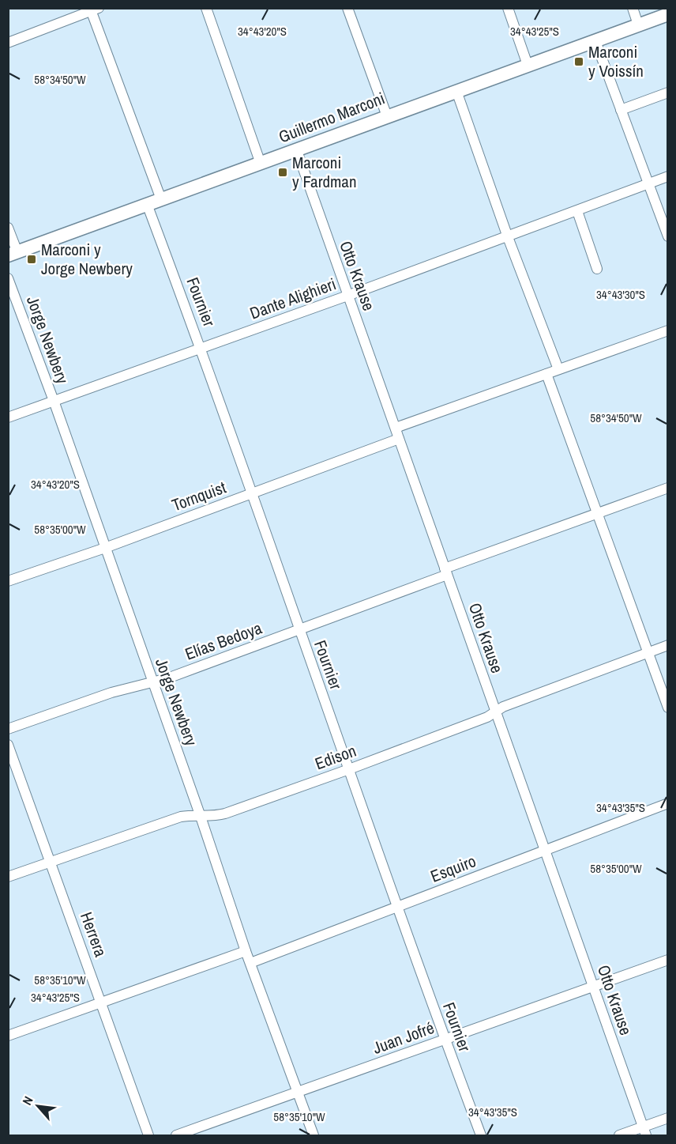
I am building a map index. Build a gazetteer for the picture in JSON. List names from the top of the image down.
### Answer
{
  "streets": {
    "street": [
      "Guillermo Marconi",
      "Otto Krause",
      "Dante Alighieri",
      "Fournier",
      "Jorge Newbery",
      "Tornquist",
      "Elías Bedoya",
      "Edison",
      "Esquiro",
      "Herrera",
      "Juan Jofré"
    ]
  },
  "crossings": [
    ["Guillermo Marconi", "Otto Krause"],
    ["Guillermo Marconi", "Fournier"],
    ["Otto Krause", "Dante Alighieri"],
    ["Otto Krause", "Tornquist"],
    ["Otto Krause", "Elías Bedoya"],
    ["Otto Krause", "Edison"],
    ["Otto Krause", "Esquiro"],
    ["Otto Krause", "Juan Jofré"],
    ["Dante Alighieri", "Fournier"],
    ["Dante Alighieri", "Jorge Newbery"],
    ["Fournier", "Tornquist"],
    ["Fournier", "Elías Bedoya"],
    ["Fournier", "Edison"],
    ["Fournier", "Esquiro"],
    ["Fournier", "Juan Jofré"],
    ["Jorge Newbery", "Tornquist"],
    ["Jorge Newbery", "Elías Bedoya"],
    ["Jorge Newbery", "Edison"],
    ["Jorge Newbery", "Esquiro"],
    ["Jorge Newbery", "Juan Jofré"],
    ["Edison", "Herrera"]
  ],
  "places": {
    "transit": ["Marconi y Voissín", "Marconi y Fardman", "Marconi y Jorge Newbery"]
  },
  "north": "top left",
  "coordinates": [
    "34°43'20\"S",
    "34°43'25\"S",
    "58°34'50\"W",
    "34°43'30\"S",
    "58°35'00\"W",
    "34°43'35\"S",
    "58°35'10\"W"
  ]
}
